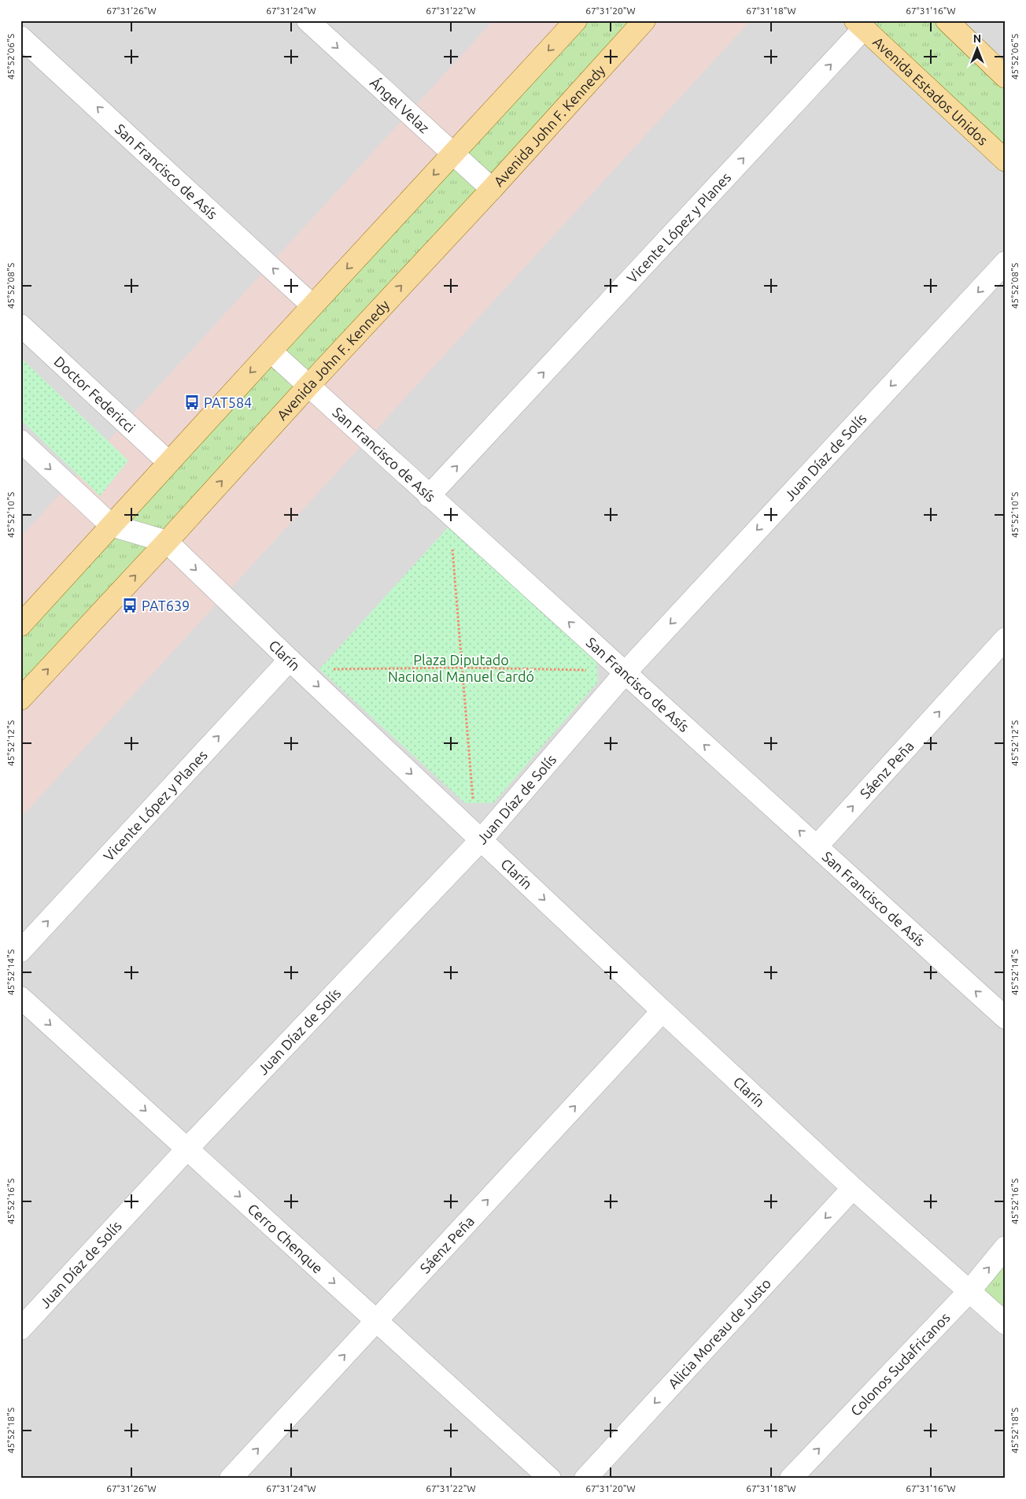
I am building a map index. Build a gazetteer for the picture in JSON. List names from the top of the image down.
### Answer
{
  "streets": {
    "main road": ["Avenida Estados Unidos", "Avenida John F. Kennedy"],
    "street": [
      "Ángel Velaz",
      "San Francisco de Asís",
      "Vicente López y Planes",
      "Doctor Federicci",
      "Juan Díaz de Solís",
      "Clarín",
      "Sáenz Peña",
      "Cerro Chenque",
      "Alicia Moreau de Justo",
      "Colonos Sudafricanos"
    ]
  },
  "crossings": [
    ["Avenida Estados Unidos", "Vicente López y Planes"],
    ["Ángel Velaz", "Avenida John F. Kennedy"],
    ["Avenida John F. Kennedy", "San Francisco de Asís"],
    ["Avenida John F. Kennedy", "Clarín"],
    ["San Francisco de Asís", "Vicente López y Planes"],
    ["San Francisco de Asís", "Juan Díaz de Solís"],
    ["San Francisco de Asís", "Sáenz Peña"],
    ["Vicente López y Planes", "Clarín"],
    ["Juan Díaz de Solís", "Clarín"],
    ["Juan Díaz de Solís", "Cerro Chenque"],
    ["Clarín", "Sáenz Peña"],
    ["Clarín", "Alicia Moreau de Justo"],
    ["Clarín", "Colonos Sudafricanos"],
    ["Sáenz Peña", "Cerro Chenque"]
  ],
  "one_way": [
    "Ángel Velaz",
    "San Francisco de Asís",
    "Vicente López y Planes",
    "Juan Díaz de Solís",
    "Clarín",
    "Sáenz Peña",
    "Cerro Chenque",
    "Alicia Moreau de Justo",
    "Colonos Sudafricanos"
  ],
  "parks": ["Plaza Diputado Nacional Manuel Cardó"],
  "places": {
    "bus stop": ["PAT584", "PAT639"]
  },
  "north": "top",
  "coordinates": [
    "67°31'26\"W",
    "67°31'24\"W",
    "67°31'22\"W",
    "67°31'20\"W",
    "67°31'18\"W",
    "67°31'16\"W",
    "45°52'06\"S",
    "45°52'08\"S",
    "45°52'10\"S",
    "45°52'12\"S",
    "45°52'14\"S",
    "45°52'16\"S",
    "45°52'18\"S"
  ]
}
